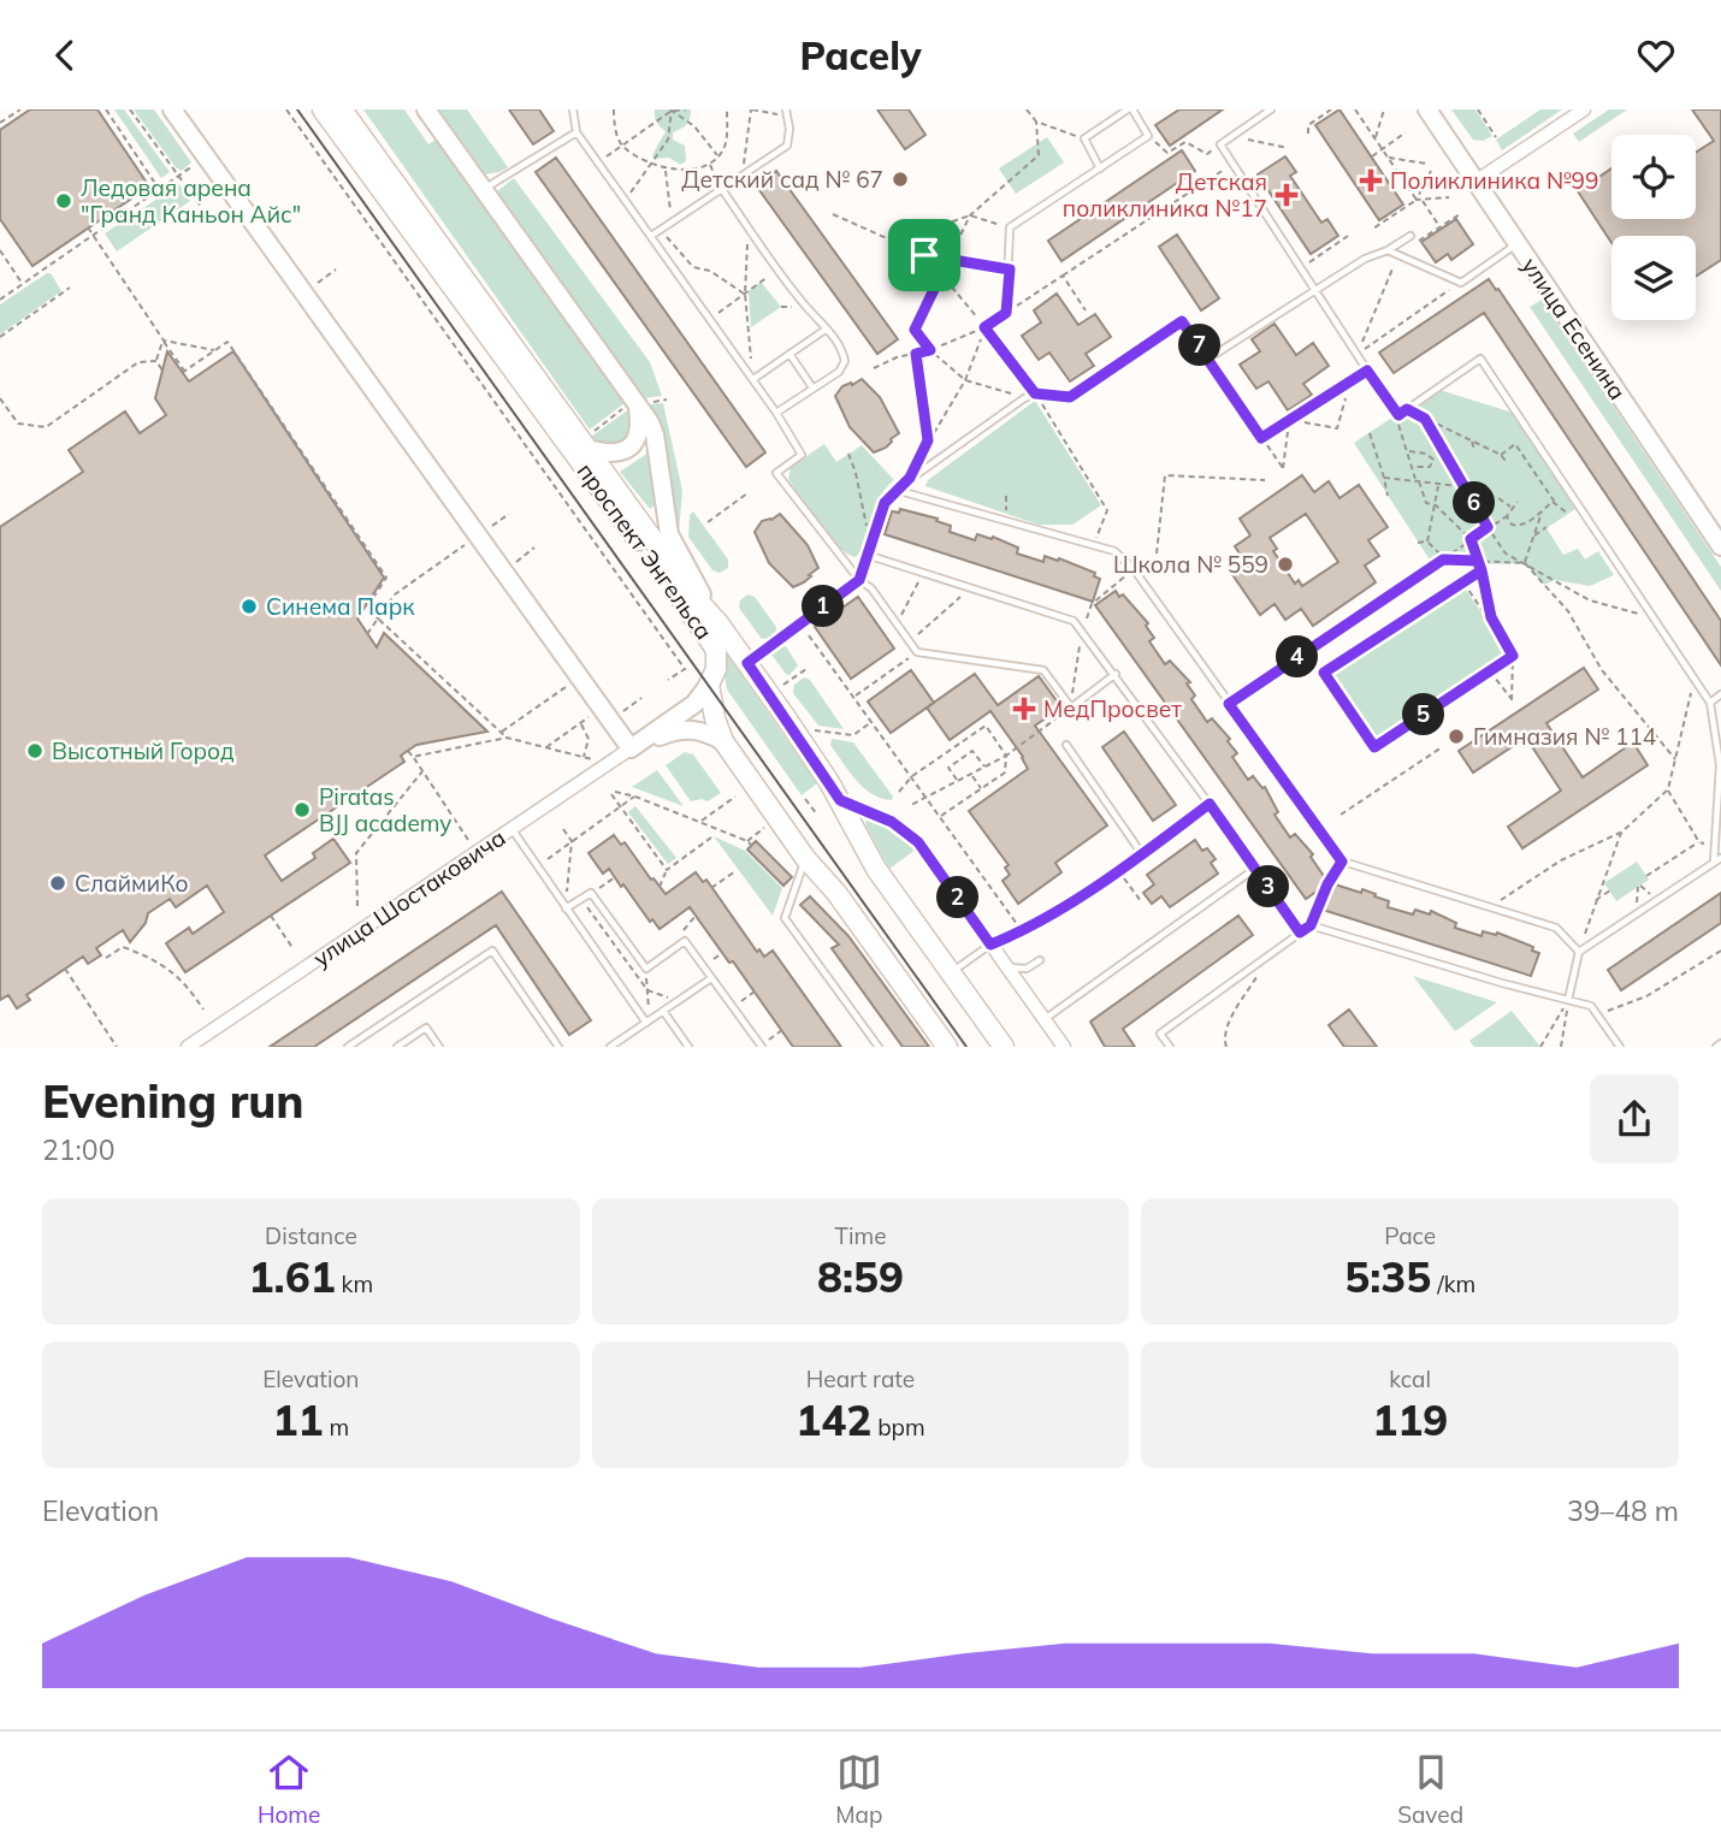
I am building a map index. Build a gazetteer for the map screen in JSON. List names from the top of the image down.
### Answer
{
  "streets": {
    "main road": ["улица Есенина", "проспект Энгельса", "улица Шостаковича"]
  },
  "crossings": [
    ["проспект Энгельса", "улица Шостаковича"]
  ],
  "places": {
    "other": [
      "Детский сад № 67",
      "Ледовая арена \"Гранд Каньон Айс\"",
      "Школа № 559",
      "Синема Парк",
      "Гимназия № 114",
      "Высотный Город",
      "Piratas BJJ academy",
      "СлаймиКо"
    ],
    "health": ["Поликлиника №99", "Детская поликлиника №17", "МедПросвет"]
  },
  "page": {
    "header": "Pacely",
    "pins": [
      "7",
      "6",
      "1",
      "4",
      "5",
      "3",
      "2"
    ],
    "heading": ["Evening run", "21:00"],
    "stats": [
      ["Distance", "1.61 km"],
      ["Time", "8:59"],
      ["Pace", "5:35 /km"],
      ["Elevation", "11 m"],
      ["Heart rate", "142 bpm"],
      ["kcal", "119"]
    ],
    "chart": ["Elevation", "39–48 m"],
    "tabs": ["Home", "Map", "Saved"]
  }
}
